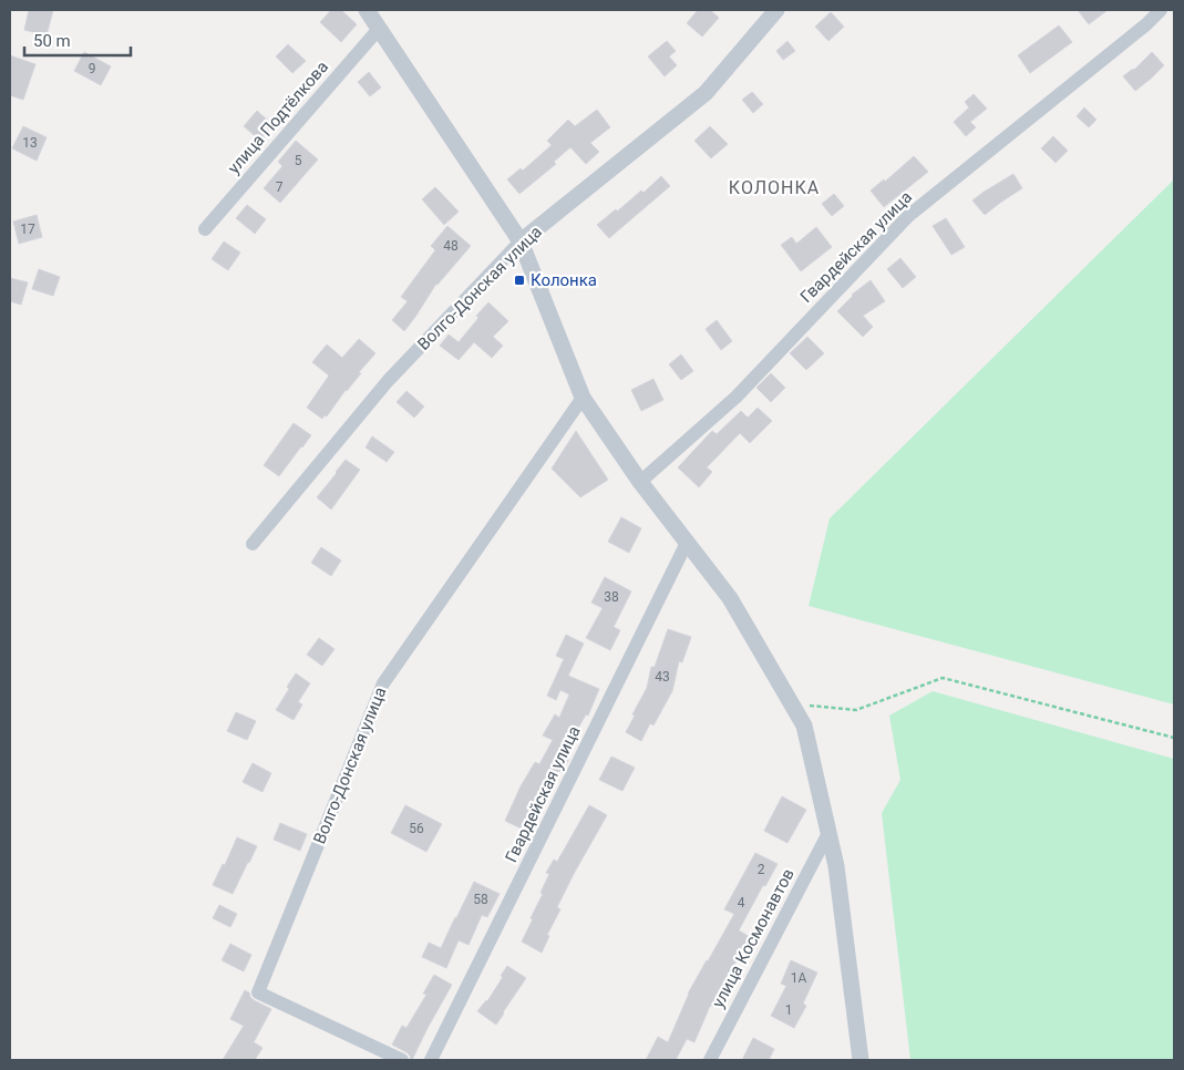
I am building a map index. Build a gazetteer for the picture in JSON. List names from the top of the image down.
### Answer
{
  "streets": {
    "street": [
      "улица Подтёлкова",
      "Гвардейская улица",
      "Волго-Донская улица",
      "улица Космонавтов"
    ]
  },
  "districts": ["КОЛОНКА"],
  "places": {
    "transit": ["Колонка"]
  },
  "house_numbers": [
    "9",
    "13",
    "5",
    "7",
    "17",
    "48",
    "38",
    "43",
    "56",
    "2",
    "58",
    "4",
    "1А",
    "1"
  ],
  "scale_bar": "50 m"
}
